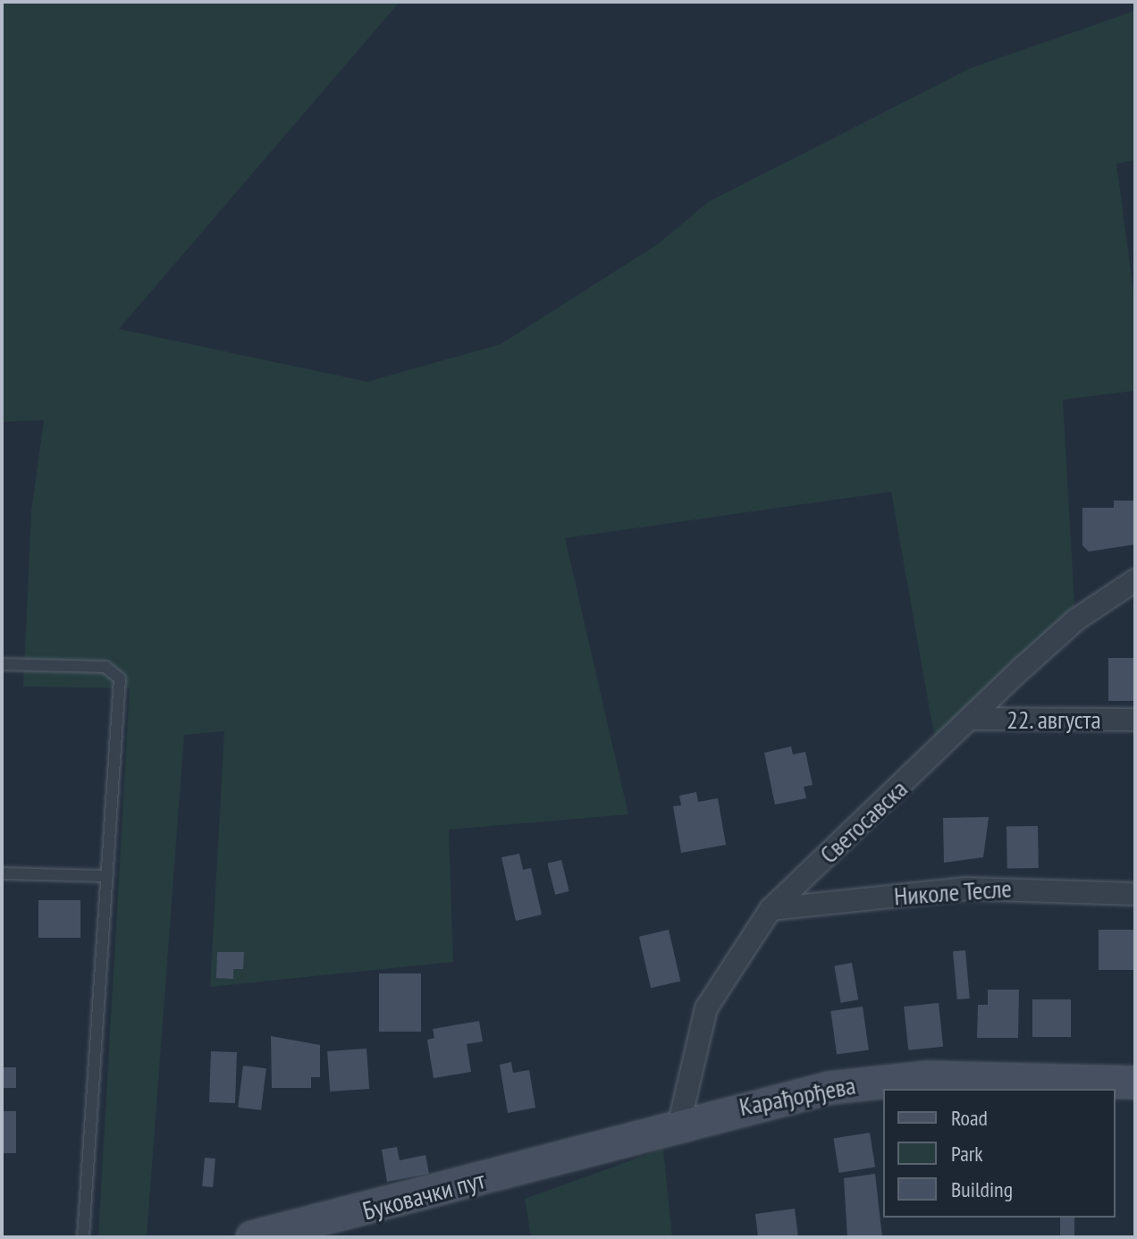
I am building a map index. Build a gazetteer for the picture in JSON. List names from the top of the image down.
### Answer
{
  "streets": {
    "street": [
      "22. августа",
      "Светосавска",
      "Николе Тесле",
      "Карађорђева",
      "Буковачки пут"
    ]
  },
  "crossings": [
    ["22. августа", "Светосавска"],
    ["Светосавска", "Николе Тесле"],
    ["Светосавска", "Карађорђева"],
    ["Карађорђева", "Буковачки пут"]
  ],
  "legend": ["Road", "Park", "Building"]
}
